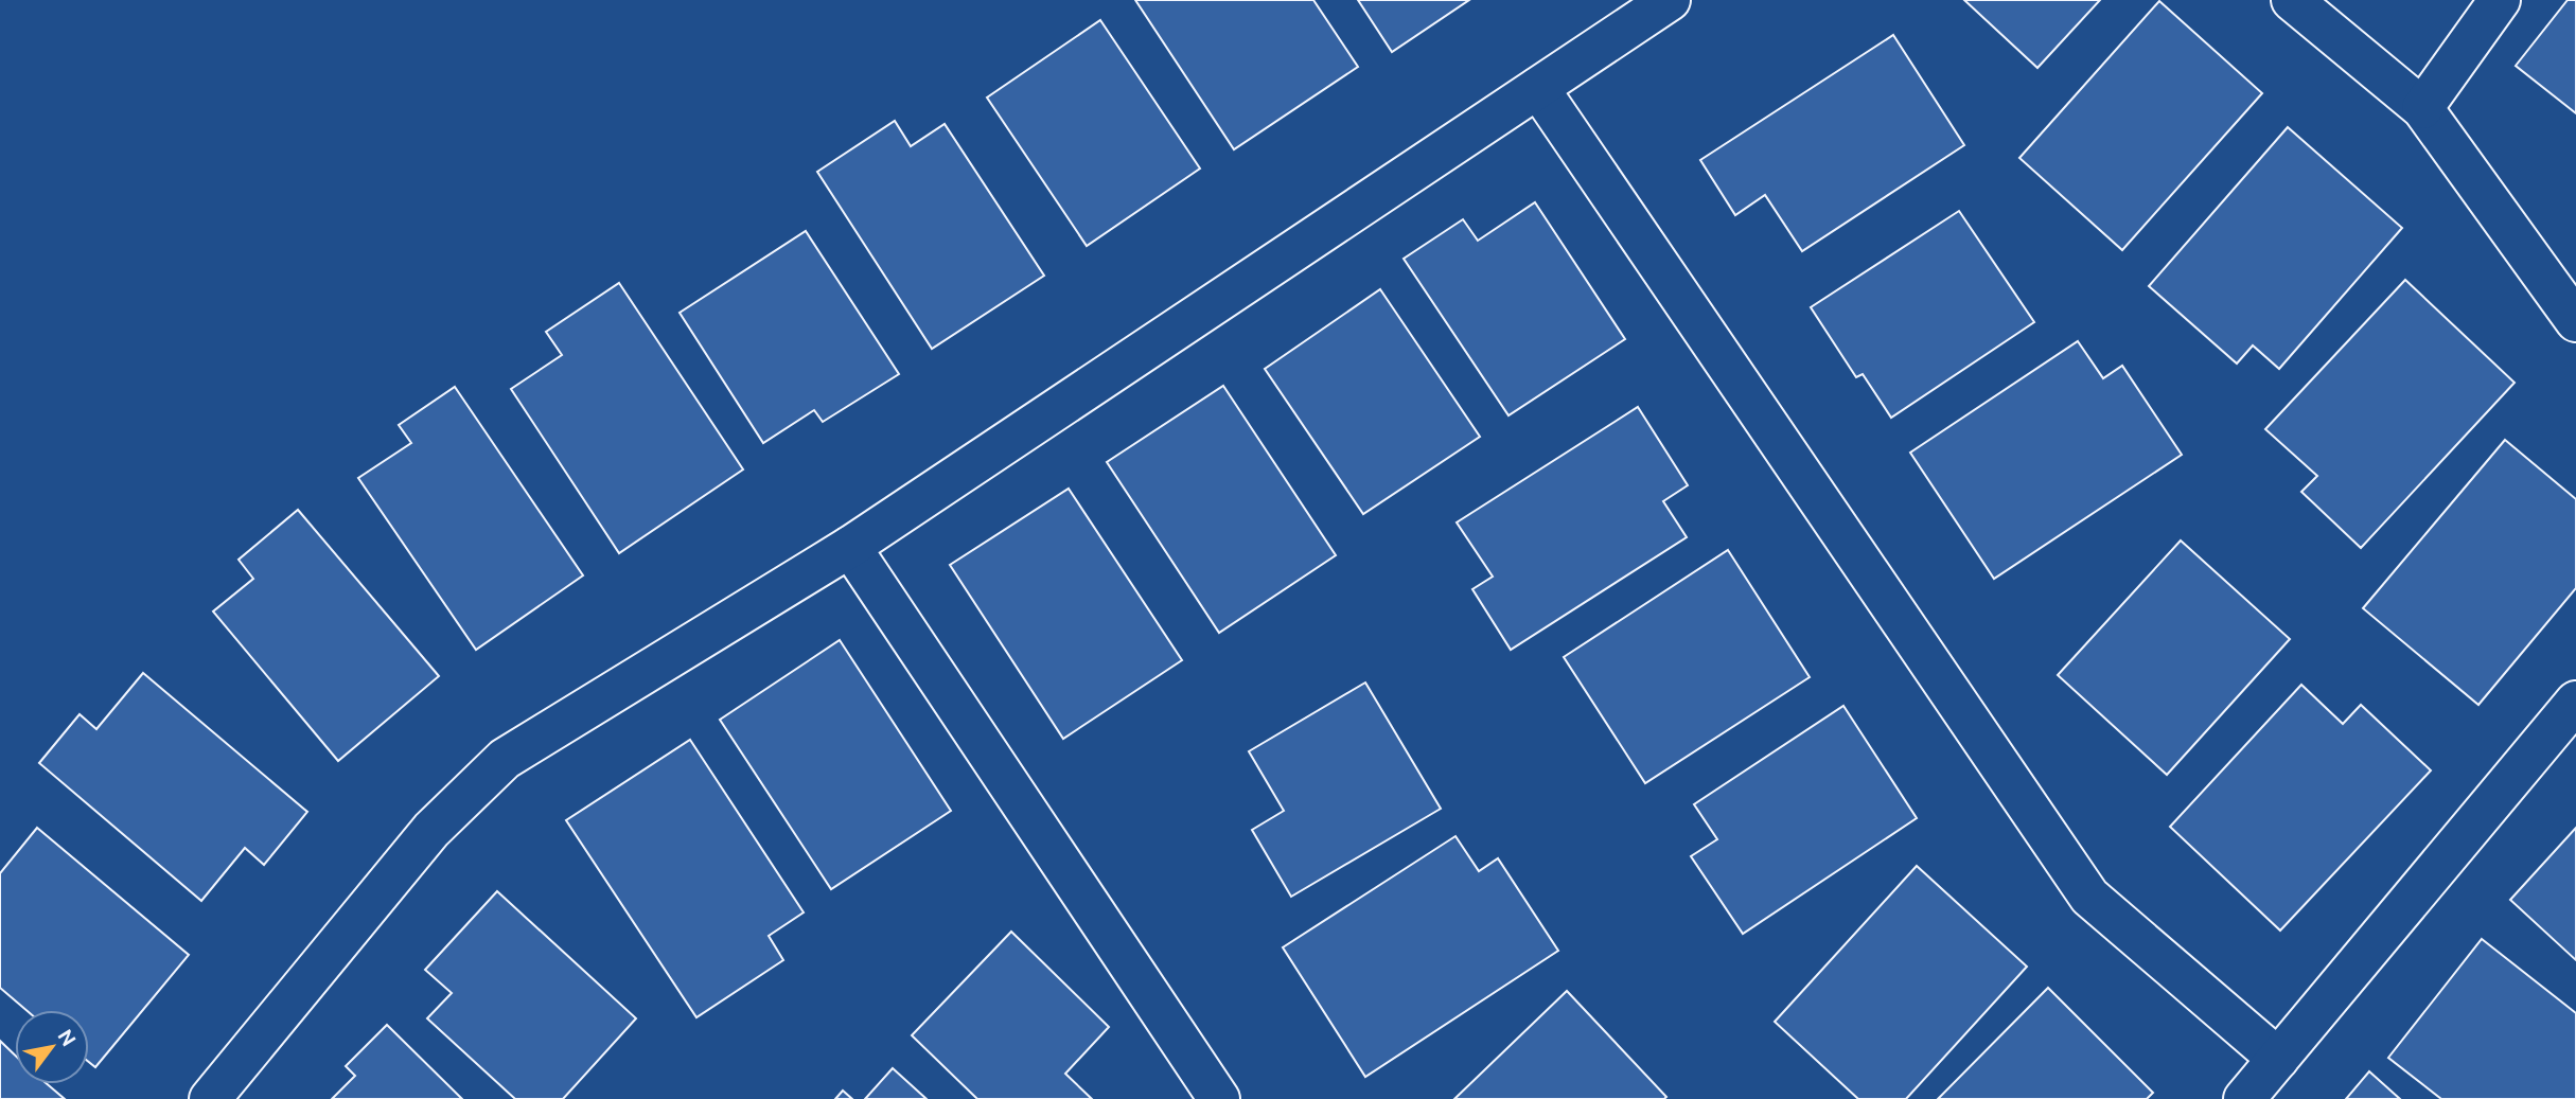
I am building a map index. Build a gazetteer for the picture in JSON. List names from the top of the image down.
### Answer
{
  "north": "top right"
}
